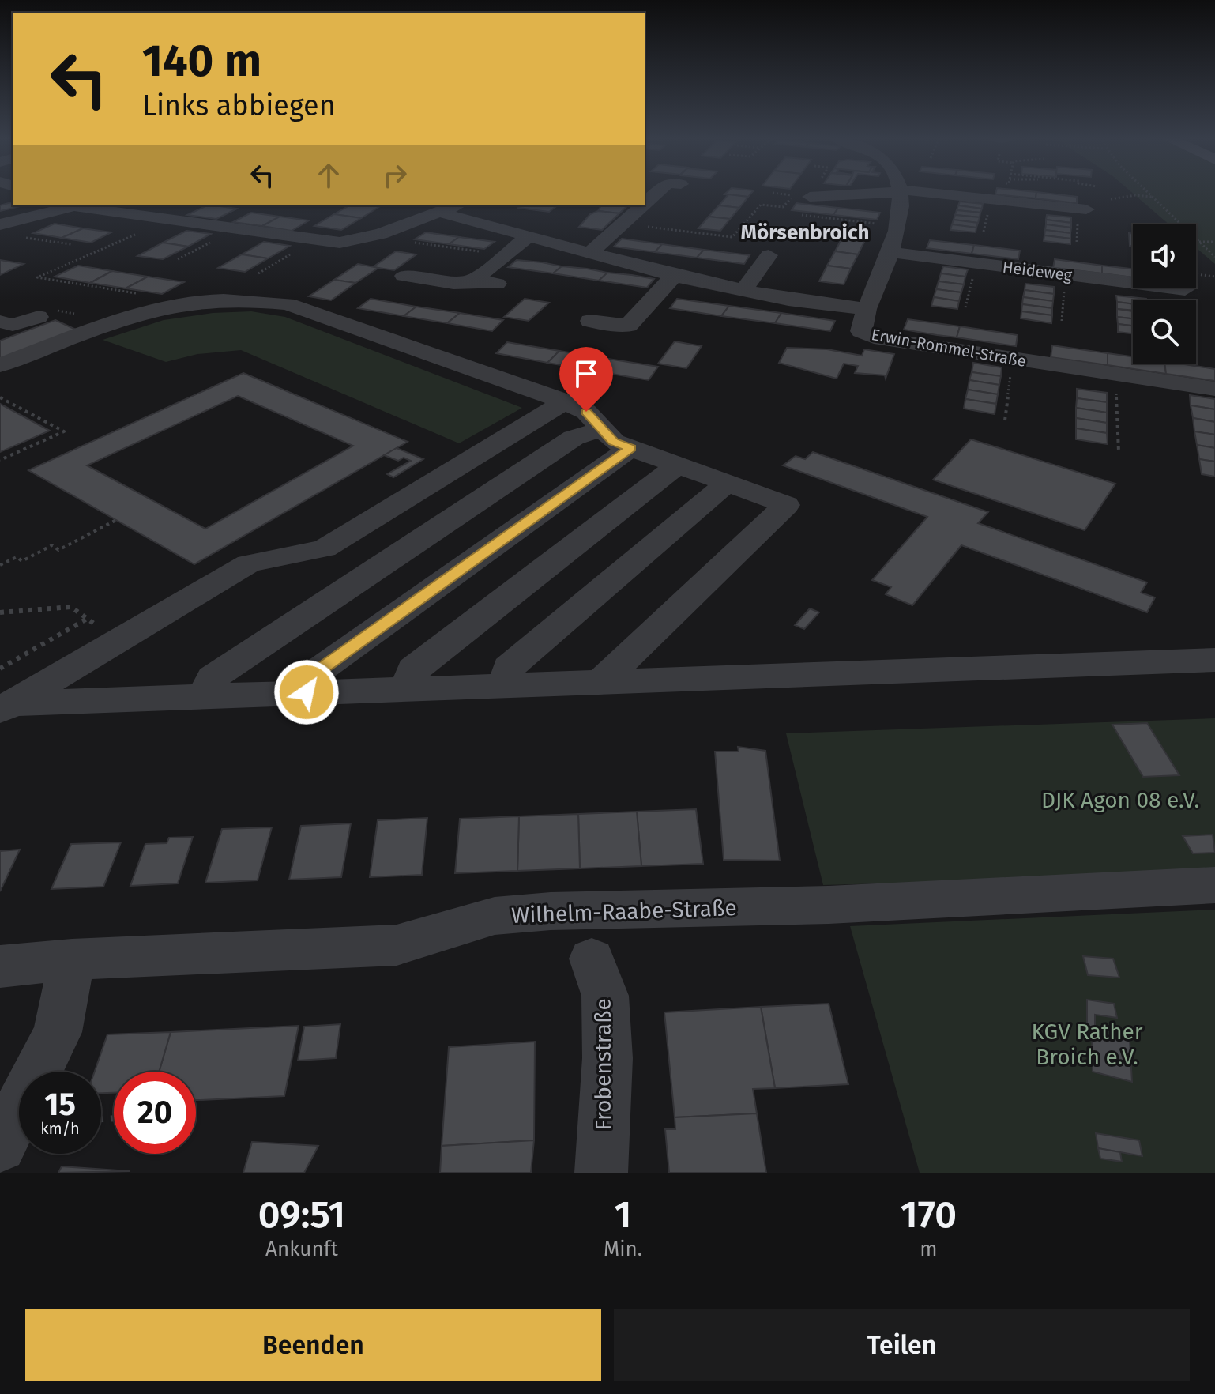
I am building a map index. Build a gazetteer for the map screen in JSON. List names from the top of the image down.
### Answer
{
  "streets": {
    "street": [
      "Heideweg",
      "Erwin-Rommel-Straße",
      "Wilhelm-Raabe-Straße",
      "Frobenstraße"
    ]
  },
  "crossings": [
    ["Wilhelm-Raabe-Straße", "Frobenstraße"]
  ],
  "districts": ["Mörsenbroich"],
  "parks": ["DJK Agon 08 e.V.", "KGV Rather Broich e.V."],
  "page": {
    "turn": ["140 m", "Links abbiegen"],
    "speed": "15 km/h",
    "limit": "20",
    "eta": [
      "09:51",
      "Ankunft",
      "1",
      "Min.",
      "170",
      "m"
    ],
    "buttons": ["Beenden", "Teilen"]
  }
}
